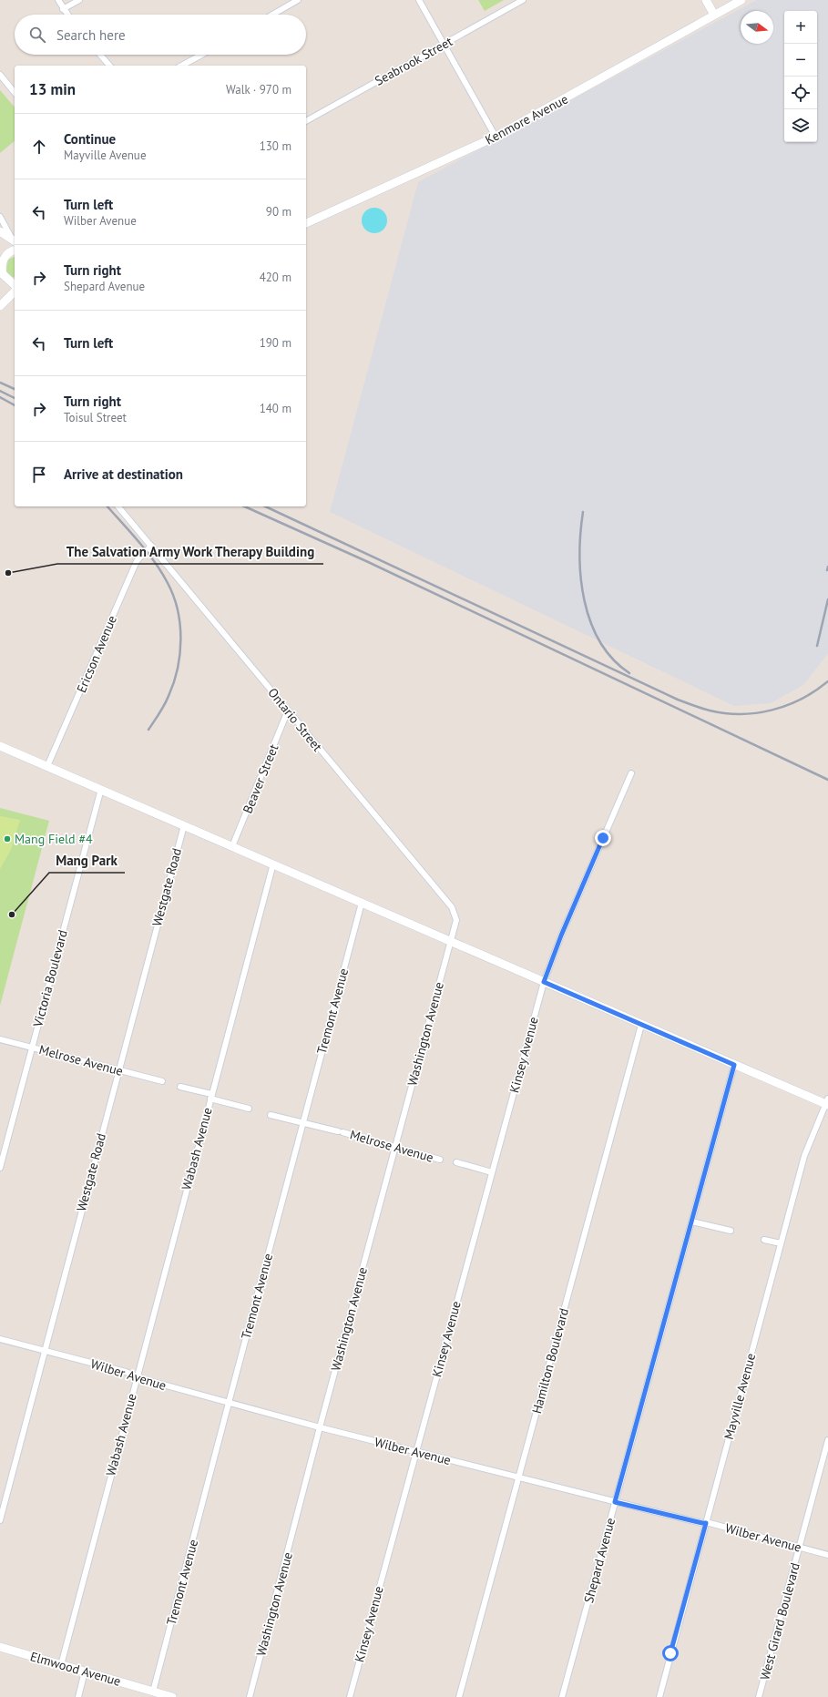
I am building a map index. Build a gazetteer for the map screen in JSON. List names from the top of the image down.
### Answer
{
  "streets": {
    "main road": ["Kenmore Avenue", "Elmwood Avenue"],
    "street": [
      "Seabrook Street",
      "Ericson Avenue",
      "Ontario Street",
      "Beaver Street",
      "Westgate Road",
      "Victoria Boulevard",
      "Tremont Avenue",
      "Washington Avenue",
      "Kinsey Avenue",
      "Melrose Avenue",
      "Wabash Avenue",
      "Hamilton Boulevard",
      "Wilber Avenue",
      "Mayville Avenue",
      "Shepard Avenue",
      "West Girard Boulevard"
    ]
  },
  "crossings": [
    ["Ericson Avenue", "Ontario Street"],
    ["Ontario Street", "Beaver Street"],
    ["Ontario Street", "Washington Avenue"],
    ["Westgate Road", "Melrose Avenue"],
    ["Westgate Road", "Wilber Avenue"],
    ["Victoria Boulevard", "Melrose Avenue"],
    ["Tremont Avenue", "Melrose Avenue"],
    ["Tremont Avenue", "Wilber Avenue"],
    ["Tremont Avenue", "Elmwood Avenue"],
    ["Washington Avenue", "Melrose Avenue"],
    ["Washington Avenue", "Wilber Avenue"],
    ["Kinsey Avenue", "Wilber Avenue"],
    ["Wabash Avenue", "Wilber Avenue"],
    ["Wabash Avenue", "Elmwood Avenue"],
    ["Hamilton Boulevard", "Wilber Avenue"],
    ["Wilber Avenue", "Mayville Avenue"],
    ["Wilber Avenue", "Shepard Avenue"],
    ["Wilber Avenue", "West Girard Boulevard"]
  ],
  "places": ["The Salvation Army Work Therapy Building", "Mang Field #4", "Mang Park"],
  "north": "right",
  "page": {
    "map_buttons": ["+", "−"],
    "search": "Search here",
    "heading": ["13 min", "Walk · 970 m"],
    "list": [
      ["Continue", "Mayville Avenue", "130 m"],
      ["Turn left", "Wilber Avenue", "90 m"],
      ["Turn right", "Shepard Avenue", "420 m"],
      ["Turn left", "190 m"],
      ["Turn right", "Toisul Street", "140 m"],
      "Arrive at destination"
    ]
  }
}
